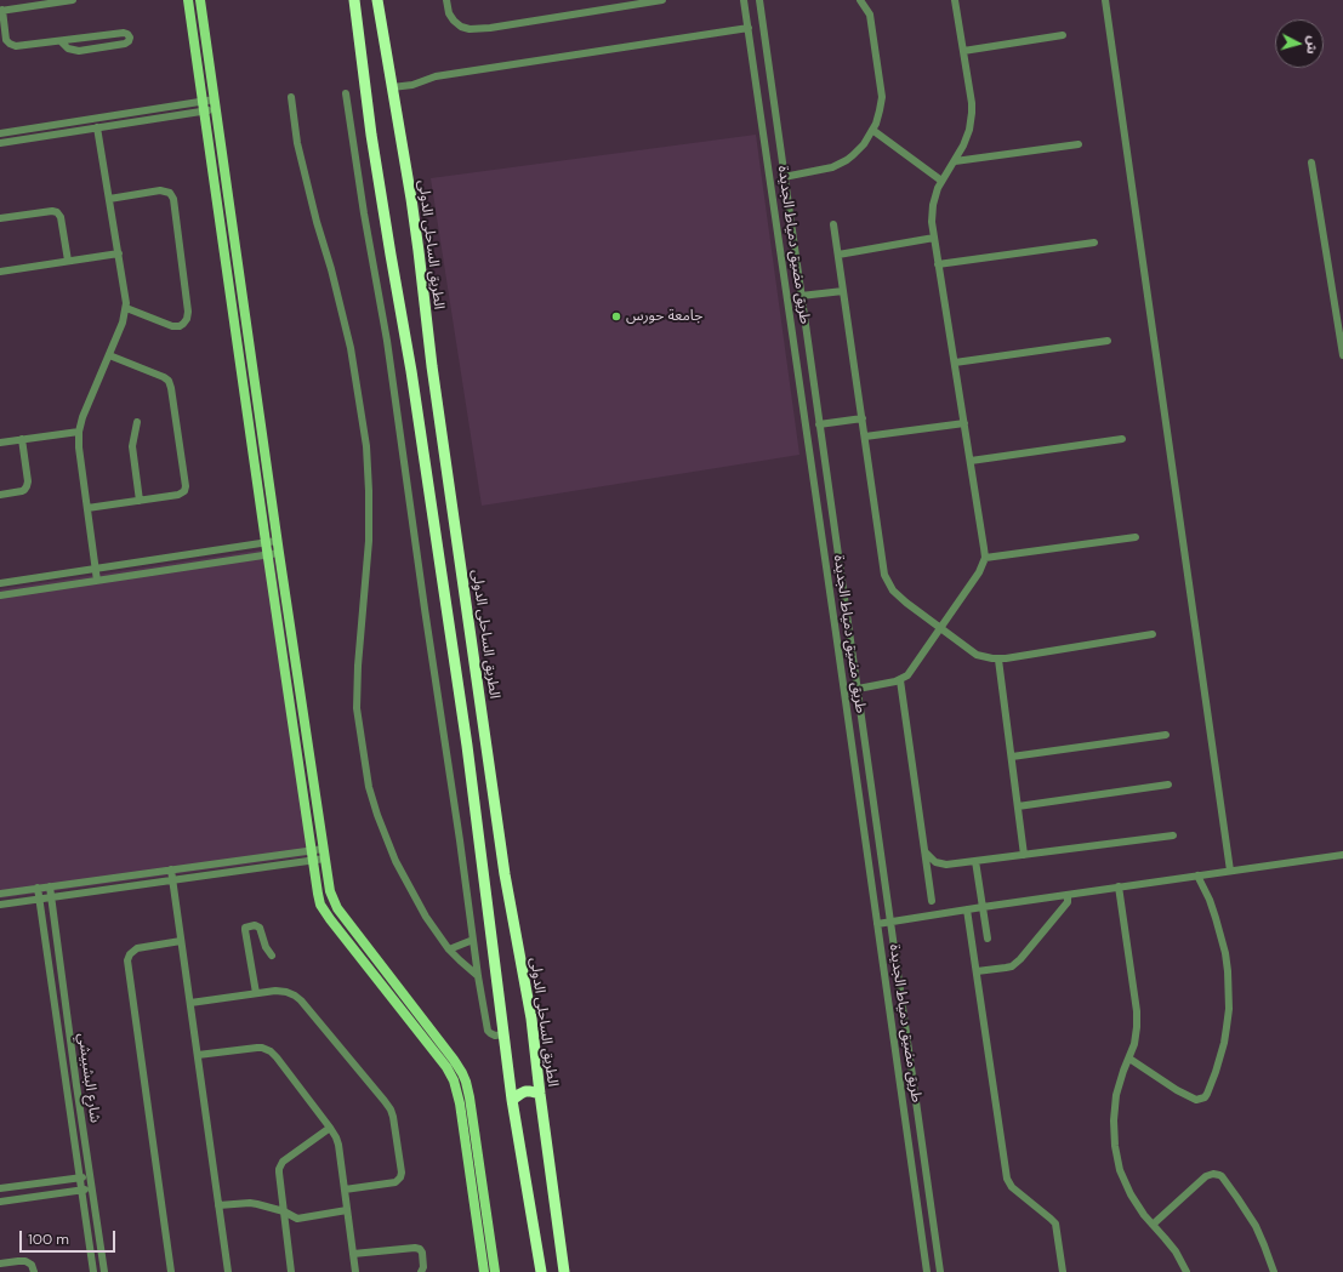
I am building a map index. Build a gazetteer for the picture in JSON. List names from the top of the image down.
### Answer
{
  "streets": {
    "highway": ["الطريق الساحلى الدولى"],
    "street": ["طريق مضيق دمياط الجديدة", "شارع البشبيشي"]
  },
  "places": ["جامعة حورس"],
  "scale_bar": "100 m",
  "north": "right"
}
